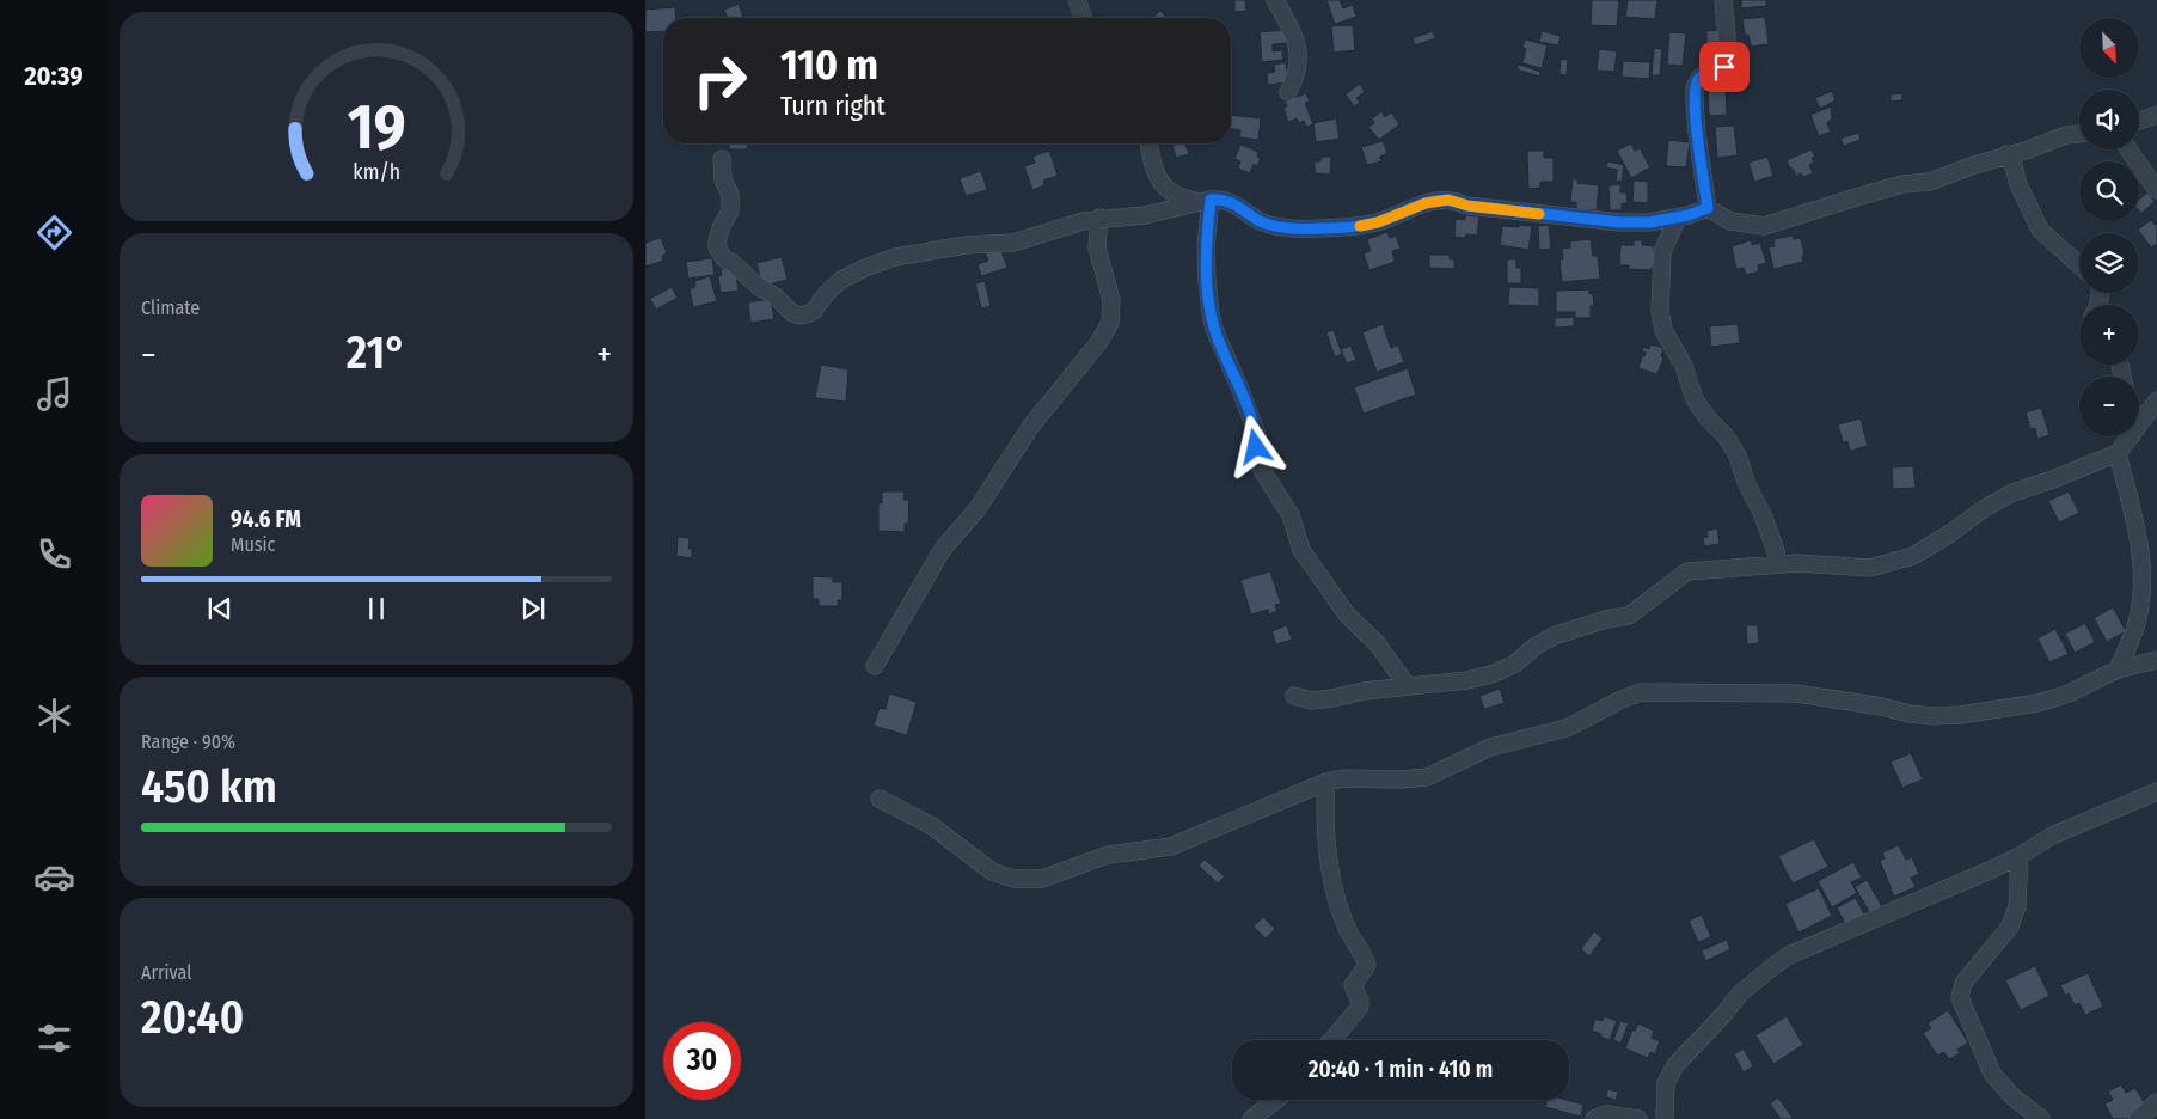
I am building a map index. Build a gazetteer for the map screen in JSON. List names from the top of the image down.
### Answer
{
  "north": "bottom right",
  "page": {
    "tabs": "20:39",
    "map_buttons": ["+", "−"],
    "turn": ["110 m", "Turn right"],
    "tile": [
      "Climate",
      ["Range · 90%", "450 km"],
      ["Arrival", "20:40"]
    ],
    "heat": ["−", "21°", "+"],
    "song": ["94.6 FM", "Music"],
    "limit": "30",
    "trip": "20:40 · 1 min · 410 m",
    "gauge": ["19", "km/h"]
  }
}
